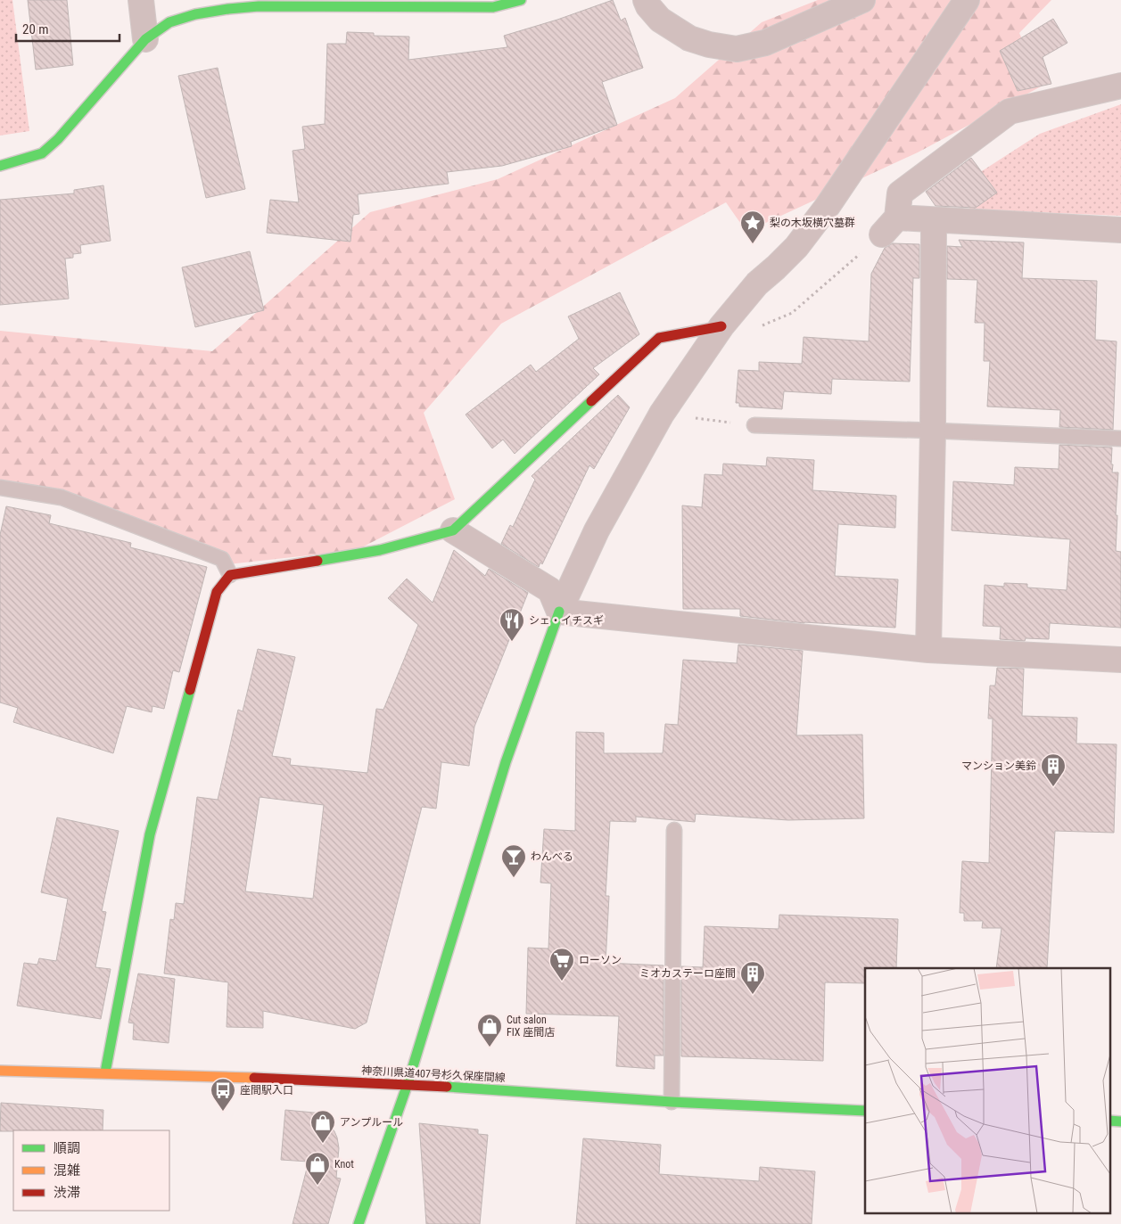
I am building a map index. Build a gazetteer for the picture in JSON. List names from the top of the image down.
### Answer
{
  "streets": {
    "street": ["神奈川県道407号杉久保座間線"]
  },
  "places": {
    "place": ["梨の木坂横穴墓群"],
    "restaurant": ["シェ・イチスギ"],
    "building": ["マンション美鈴", "ミオカステーロ座間"],
    "bar": ["わんべる"],
    "supermarket": ["ローソン"],
    "shop": ["Cut salon FIX 座間店", "アンプルール", "Knot"],
    "bus stop": ["座間駅入口"]
  },
  "legend": ["順調", "混雑", "渋滞"],
  "scale_bar": "20 m"
}
